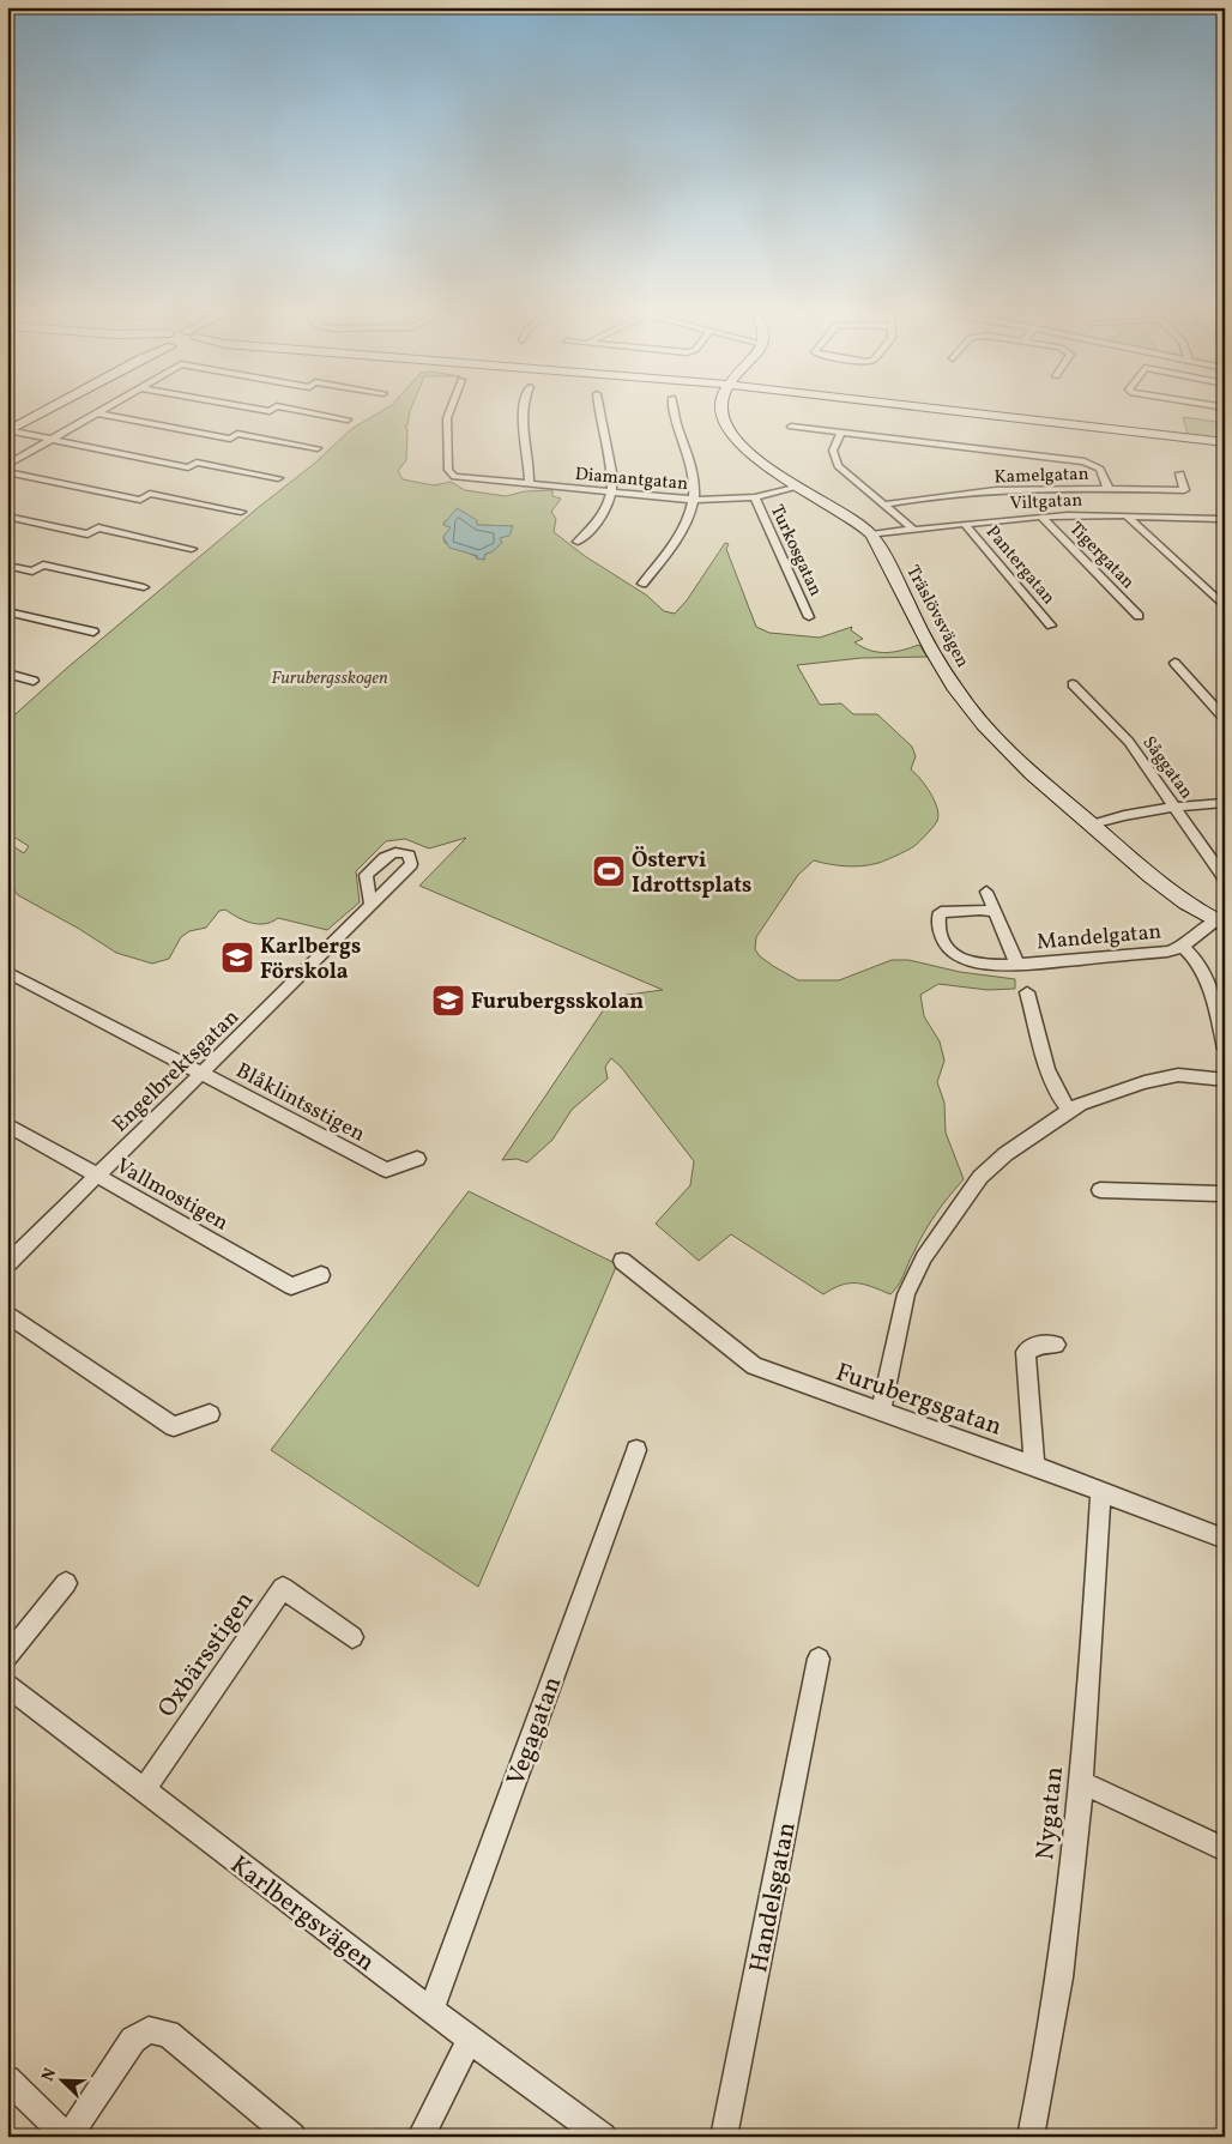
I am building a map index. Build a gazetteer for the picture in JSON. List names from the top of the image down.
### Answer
{
  "streets": {
    "street": [
      "Kamelgatan",
      "Diamantgatan",
      "Viltgatan",
      "Turkosgatan",
      "Tigergatan",
      "Pantergatan",
      "Träslövsvägen",
      "Såggatan",
      "Mandelgatan",
      "Engelbrektsgatan",
      "Blåklintsstigen",
      "Vallmostigen",
      "Furubergsgatan",
      "Oxbärsstigen",
      "Vegagatan",
      "Nygatan",
      "Handelsgatan",
      "Karlbergsvägen"
    ]
  },
  "crossings": [
    ["Diamantgatan", "Turkosgatan"],
    ["Diamantgatan", "Träslövsvägen"],
    ["Viltgatan", "Tigergatan"],
    ["Viltgatan", "Pantergatan"],
    ["Viltgatan", "Träslövsvägen"],
    ["Träslövsvägen", "Mandelgatan"],
    ["Engelbrektsgatan", "Blåklintsstigen"],
    ["Engelbrektsgatan", "Vallmostigen"],
    ["Furubergsgatan", "Nygatan"],
    ["Oxbärsstigen", "Karlbergsvägen"],
    ["Vegagatan", "Karlbergsvägen"]
  ],
  "parks": ["Furubergsskogen"],
  "places": {
    "sports": ["Östervi Idrottsplats"],
    "school or university": ["Karlbergs Förskola", "Furubergsskolan"]
  },
  "north": "top left"
}
